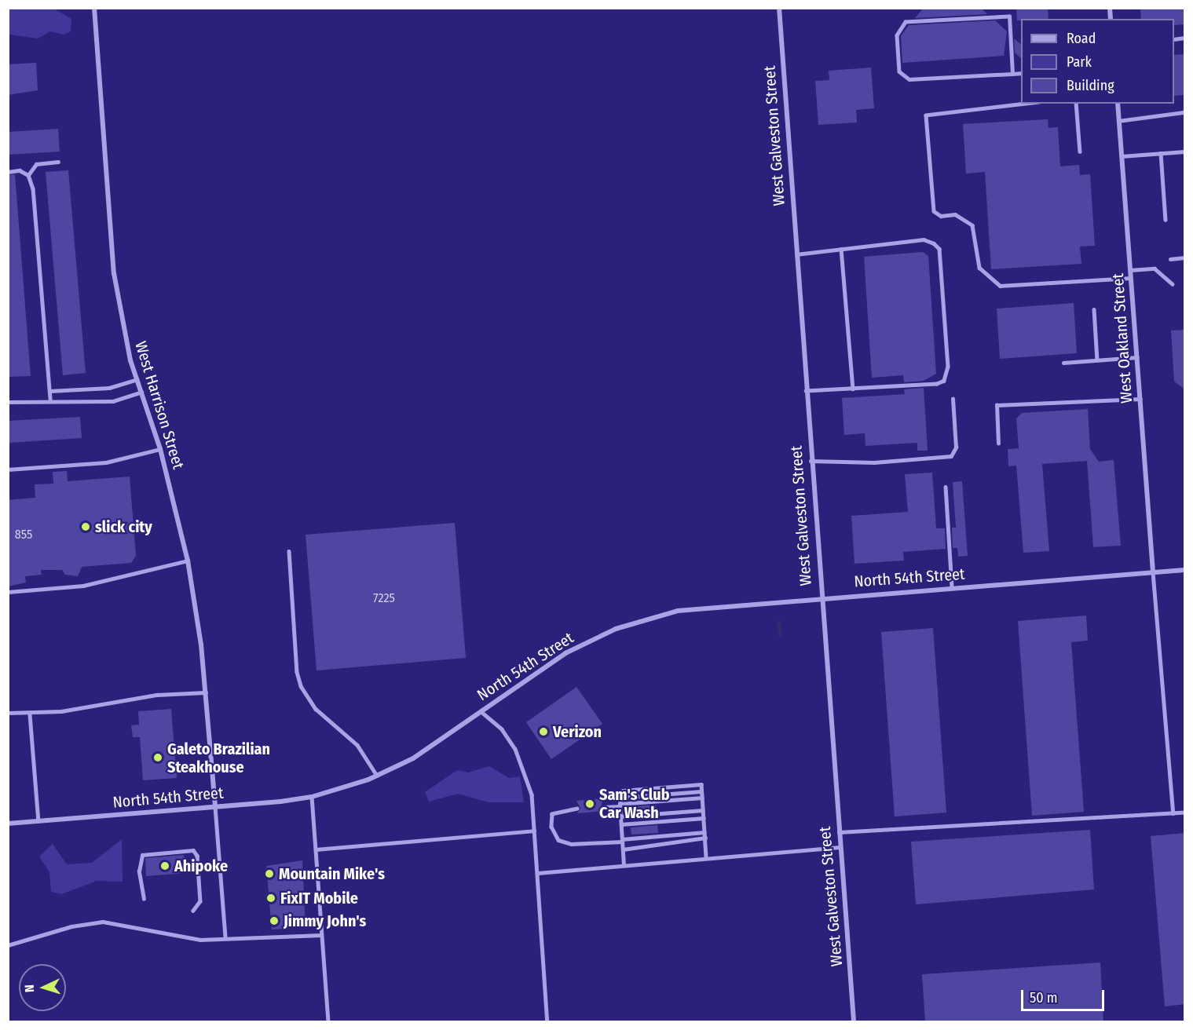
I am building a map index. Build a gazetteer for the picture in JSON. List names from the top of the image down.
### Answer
{
  "streets": {
    "street": [
      "West Galveston Street",
      "West Oakland Street",
      "West Harrison Street",
      "North 54th Street"
    ]
  },
  "crossings": [
    ["West Galveston Street", "North 54th Street"],
    ["West Oakland Street", "North 54th Street"],
    ["West Harrison Street", "North 54th Street"]
  ],
  "places": [
    "slick city",
    "Verizon",
    "Galeto Brazilian Steakhouse",
    "Sam's Club Car Wash",
    "Ahipoke",
    "Mountain Mike's",
    "FixIT Mobile",
    "Jimmy John's"
  ],
  "house_numbers": ["855", "7225"],
  "legend": ["Road", "Park", "Building"],
  "scale_bar": "50 m",
  "north": "left"
}
